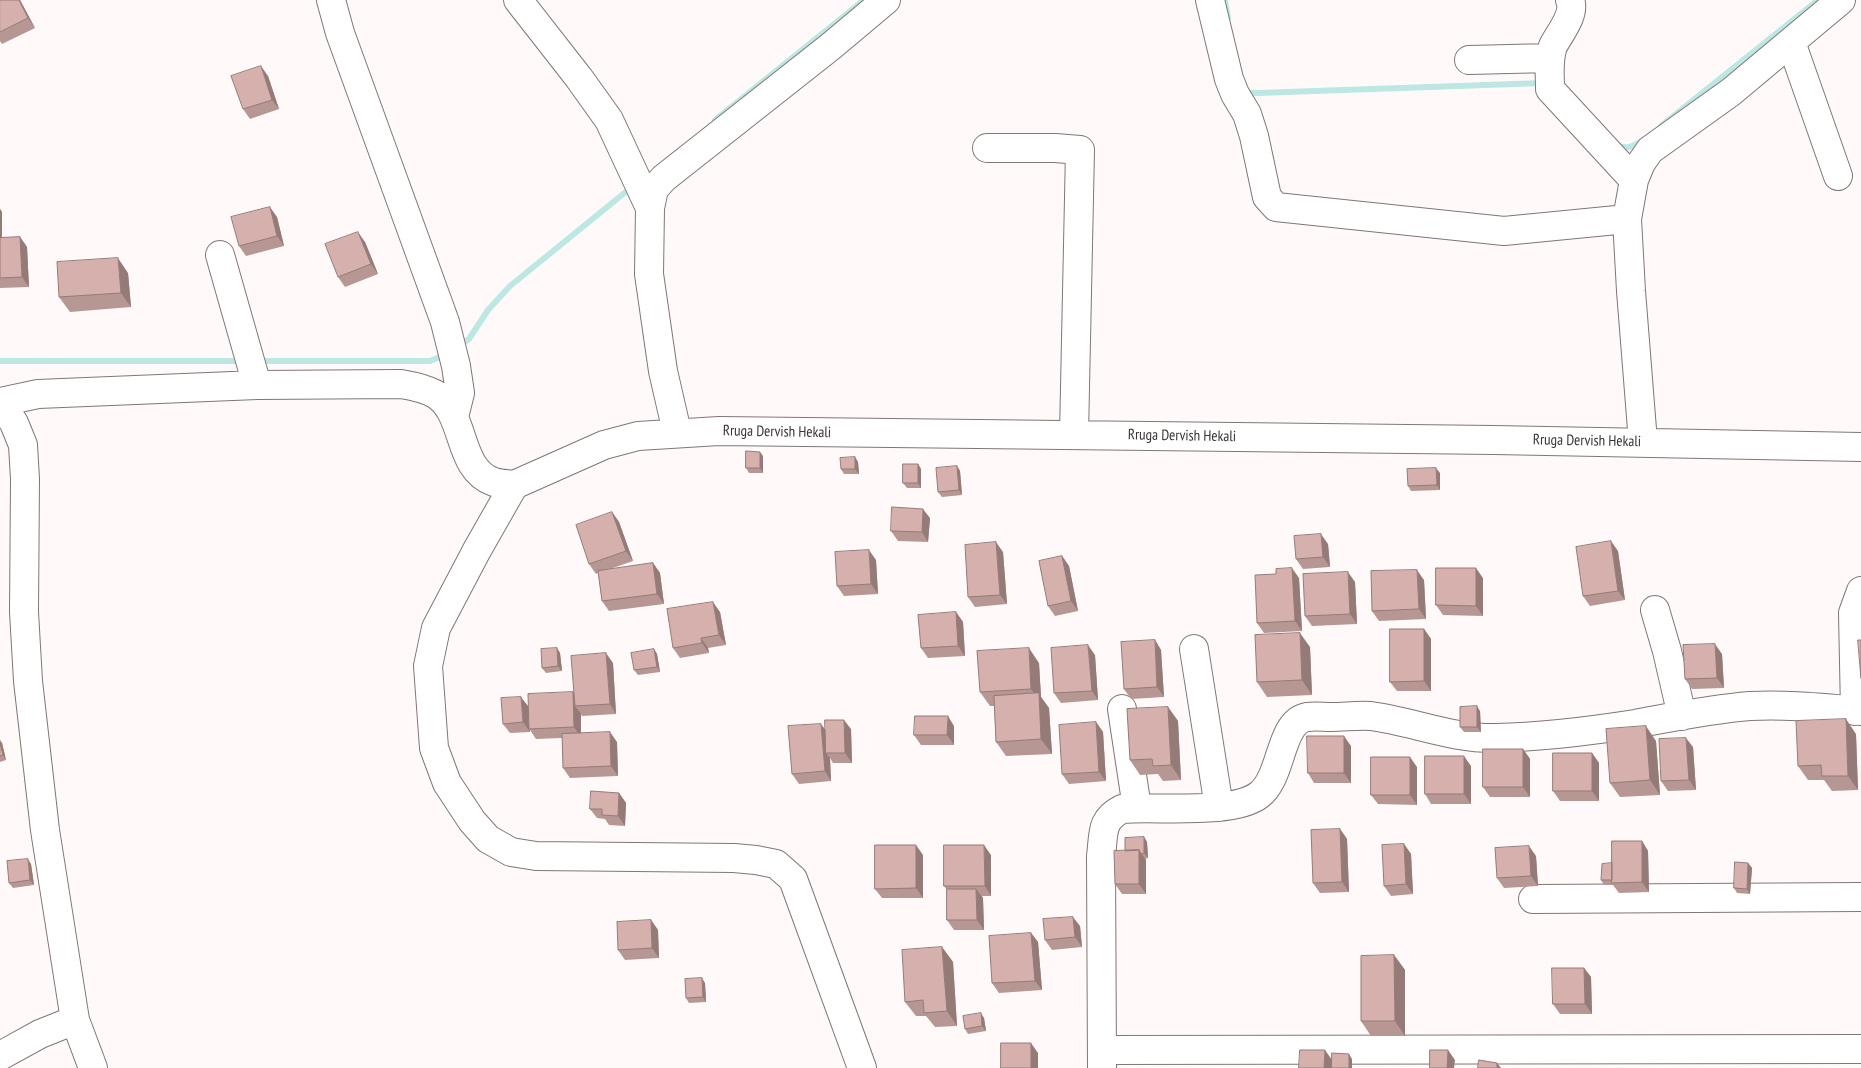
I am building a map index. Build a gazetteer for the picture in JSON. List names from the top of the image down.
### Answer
{
  "streets": {
    "street": ["Rruga Dervish Hekali"]
  }
}
